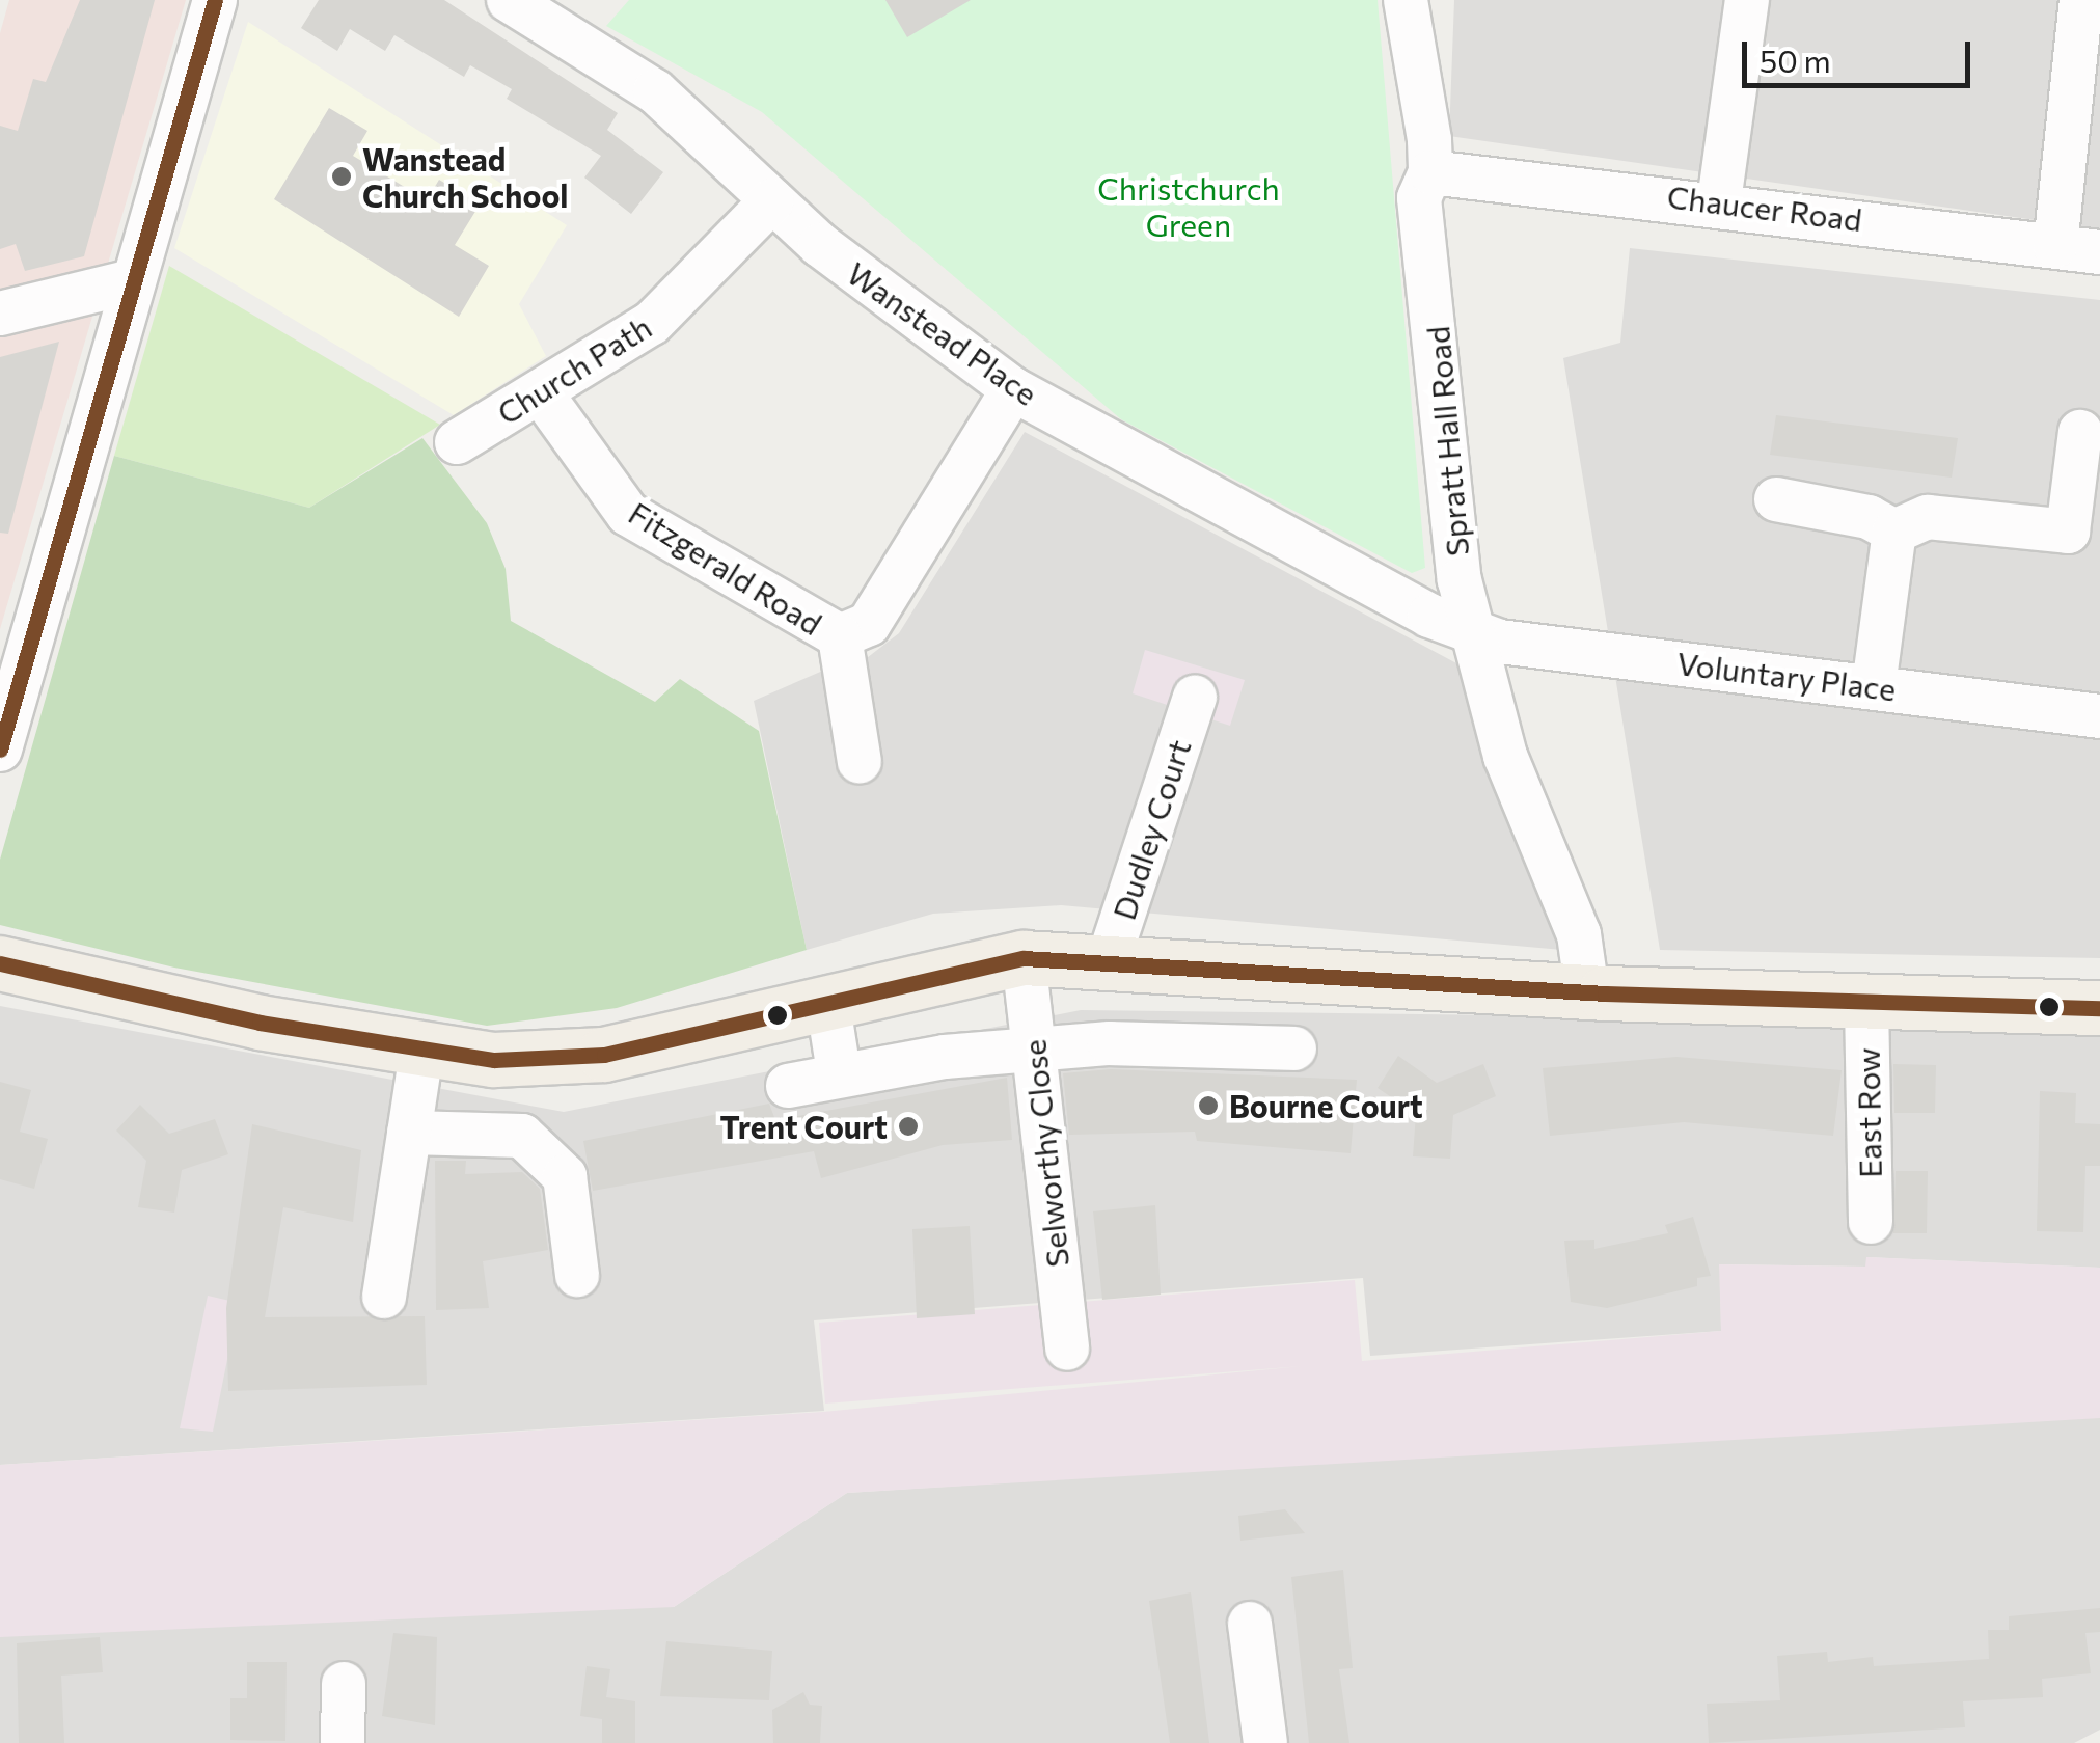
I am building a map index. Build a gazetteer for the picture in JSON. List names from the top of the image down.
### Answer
{
  "streets": {
    "street": [
      "Chaucer Road",
      "Wanstead Place",
      "Church Path",
      "Spratt Hall Road",
      "Fitzgerald Road",
      "Voluntary Place",
      "Dudley Court",
      "East Row",
      "Selworthy Close"
    ]
  },
  "crossings": [
    ["Chaucer Road", "Spratt Hall Road"],
    ["Wanstead Place", "Church Path"],
    ["Wanstead Place", "Spratt Hall Road"],
    ["Wanstead Place", "Fitzgerald Road"],
    ["Wanstead Place", "Voluntary Place"],
    ["Church Path", "Fitzgerald Road"],
    ["Spratt Hall Road", "Voluntary Place"]
  ],
  "parks": ["Christchurch Green"],
  "places": ["Wanstead Church School", "Bourne Court", "Trent Court"],
  "scale_bar": "50 m"
}
